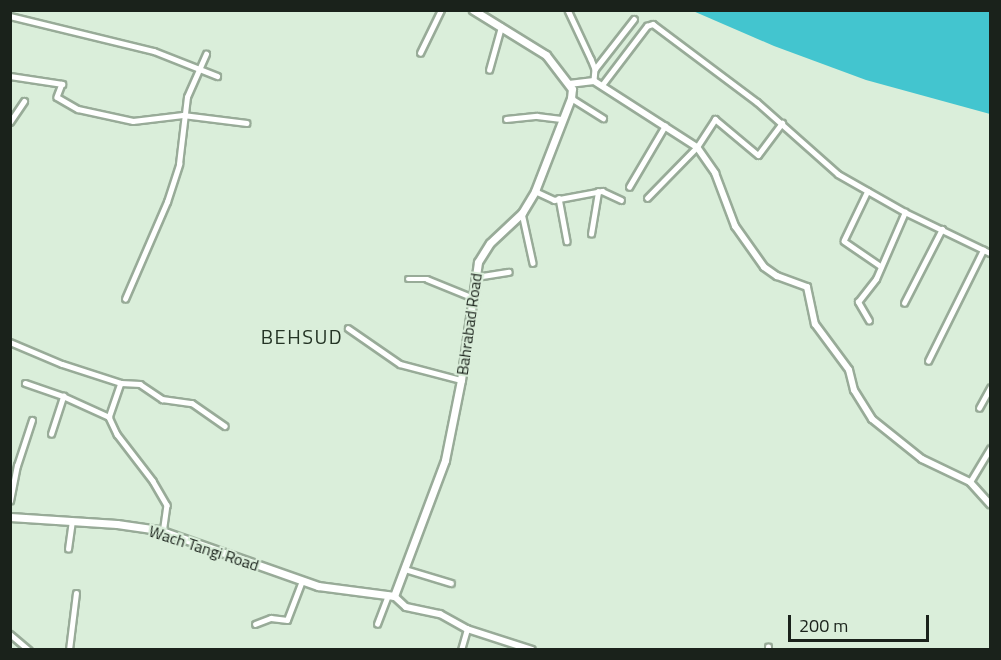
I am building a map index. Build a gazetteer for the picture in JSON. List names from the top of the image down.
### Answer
{
  "streets": {
    "main road": ["Bahrabad Road", "Wach Tangi Road"]
  },
  "crossings": [
    ["Bahrabad Road", "Wach Tangi Road"]
  ],
  "districts": ["BEHSUD"],
  "scale_bar": "200 m"
}
